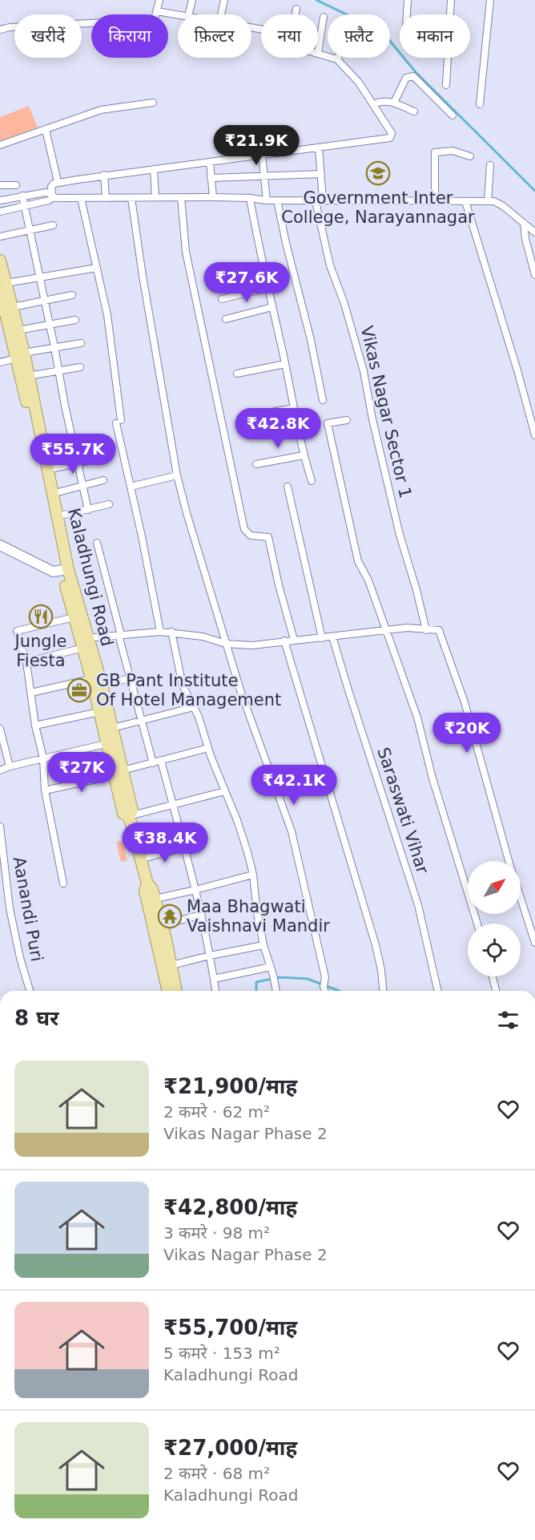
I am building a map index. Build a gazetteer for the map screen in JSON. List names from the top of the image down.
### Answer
{
  "streets": {
    "main road": ["Kaladhungi Road"],
    "street": ["Vikas Nagar Sector 1", "Saraswati Vihar", "Aanandi Puri"]
  },
  "places": {
    "school or university": ["Government Inter College, Narayannagar"],
    "restaurant": ["Jungle Fiesta"],
    "office": ["GB Pant Institute Of Hotel Management"],
    "temple": ["Maa Bhagwati Vaishnavi Mandir"]
  },
  "north": "top right",
  "page": {
    "chip": [
      "खरीदें",
      "किराया",
      "फ़िल्टर",
      "नया",
      "फ़्लैट",
      "मकान"
    ],
    "price": [
      "₹21.9K",
      "₹27.6K",
      "₹42.8K",
      "₹55.7K",
      "₹20K",
      "₹27K",
      "₹42.1K",
      "₹38.4K"
    ],
    "heading": "8 घर",
    "list": [
      {
        "name": "₹21,900/माह",
        "note": "2 कमरे · 62 m² · Vikas Nagar Phase 2"
      },
      {
        "name": "₹42,800/माह",
        "note": "3 कमरे · 98 m² · Vikas Nagar Phase 2"
      },
      {
        "name": "₹55,700/माह",
        "note": "5 कमरे · 153 m² · Kaladhungi Road"
      },
      {
        "name": "₹27,000/माह",
        "note": "2 कमरे · 68 m² · Kaladhungi Road"
      }
    ]
  }
}
